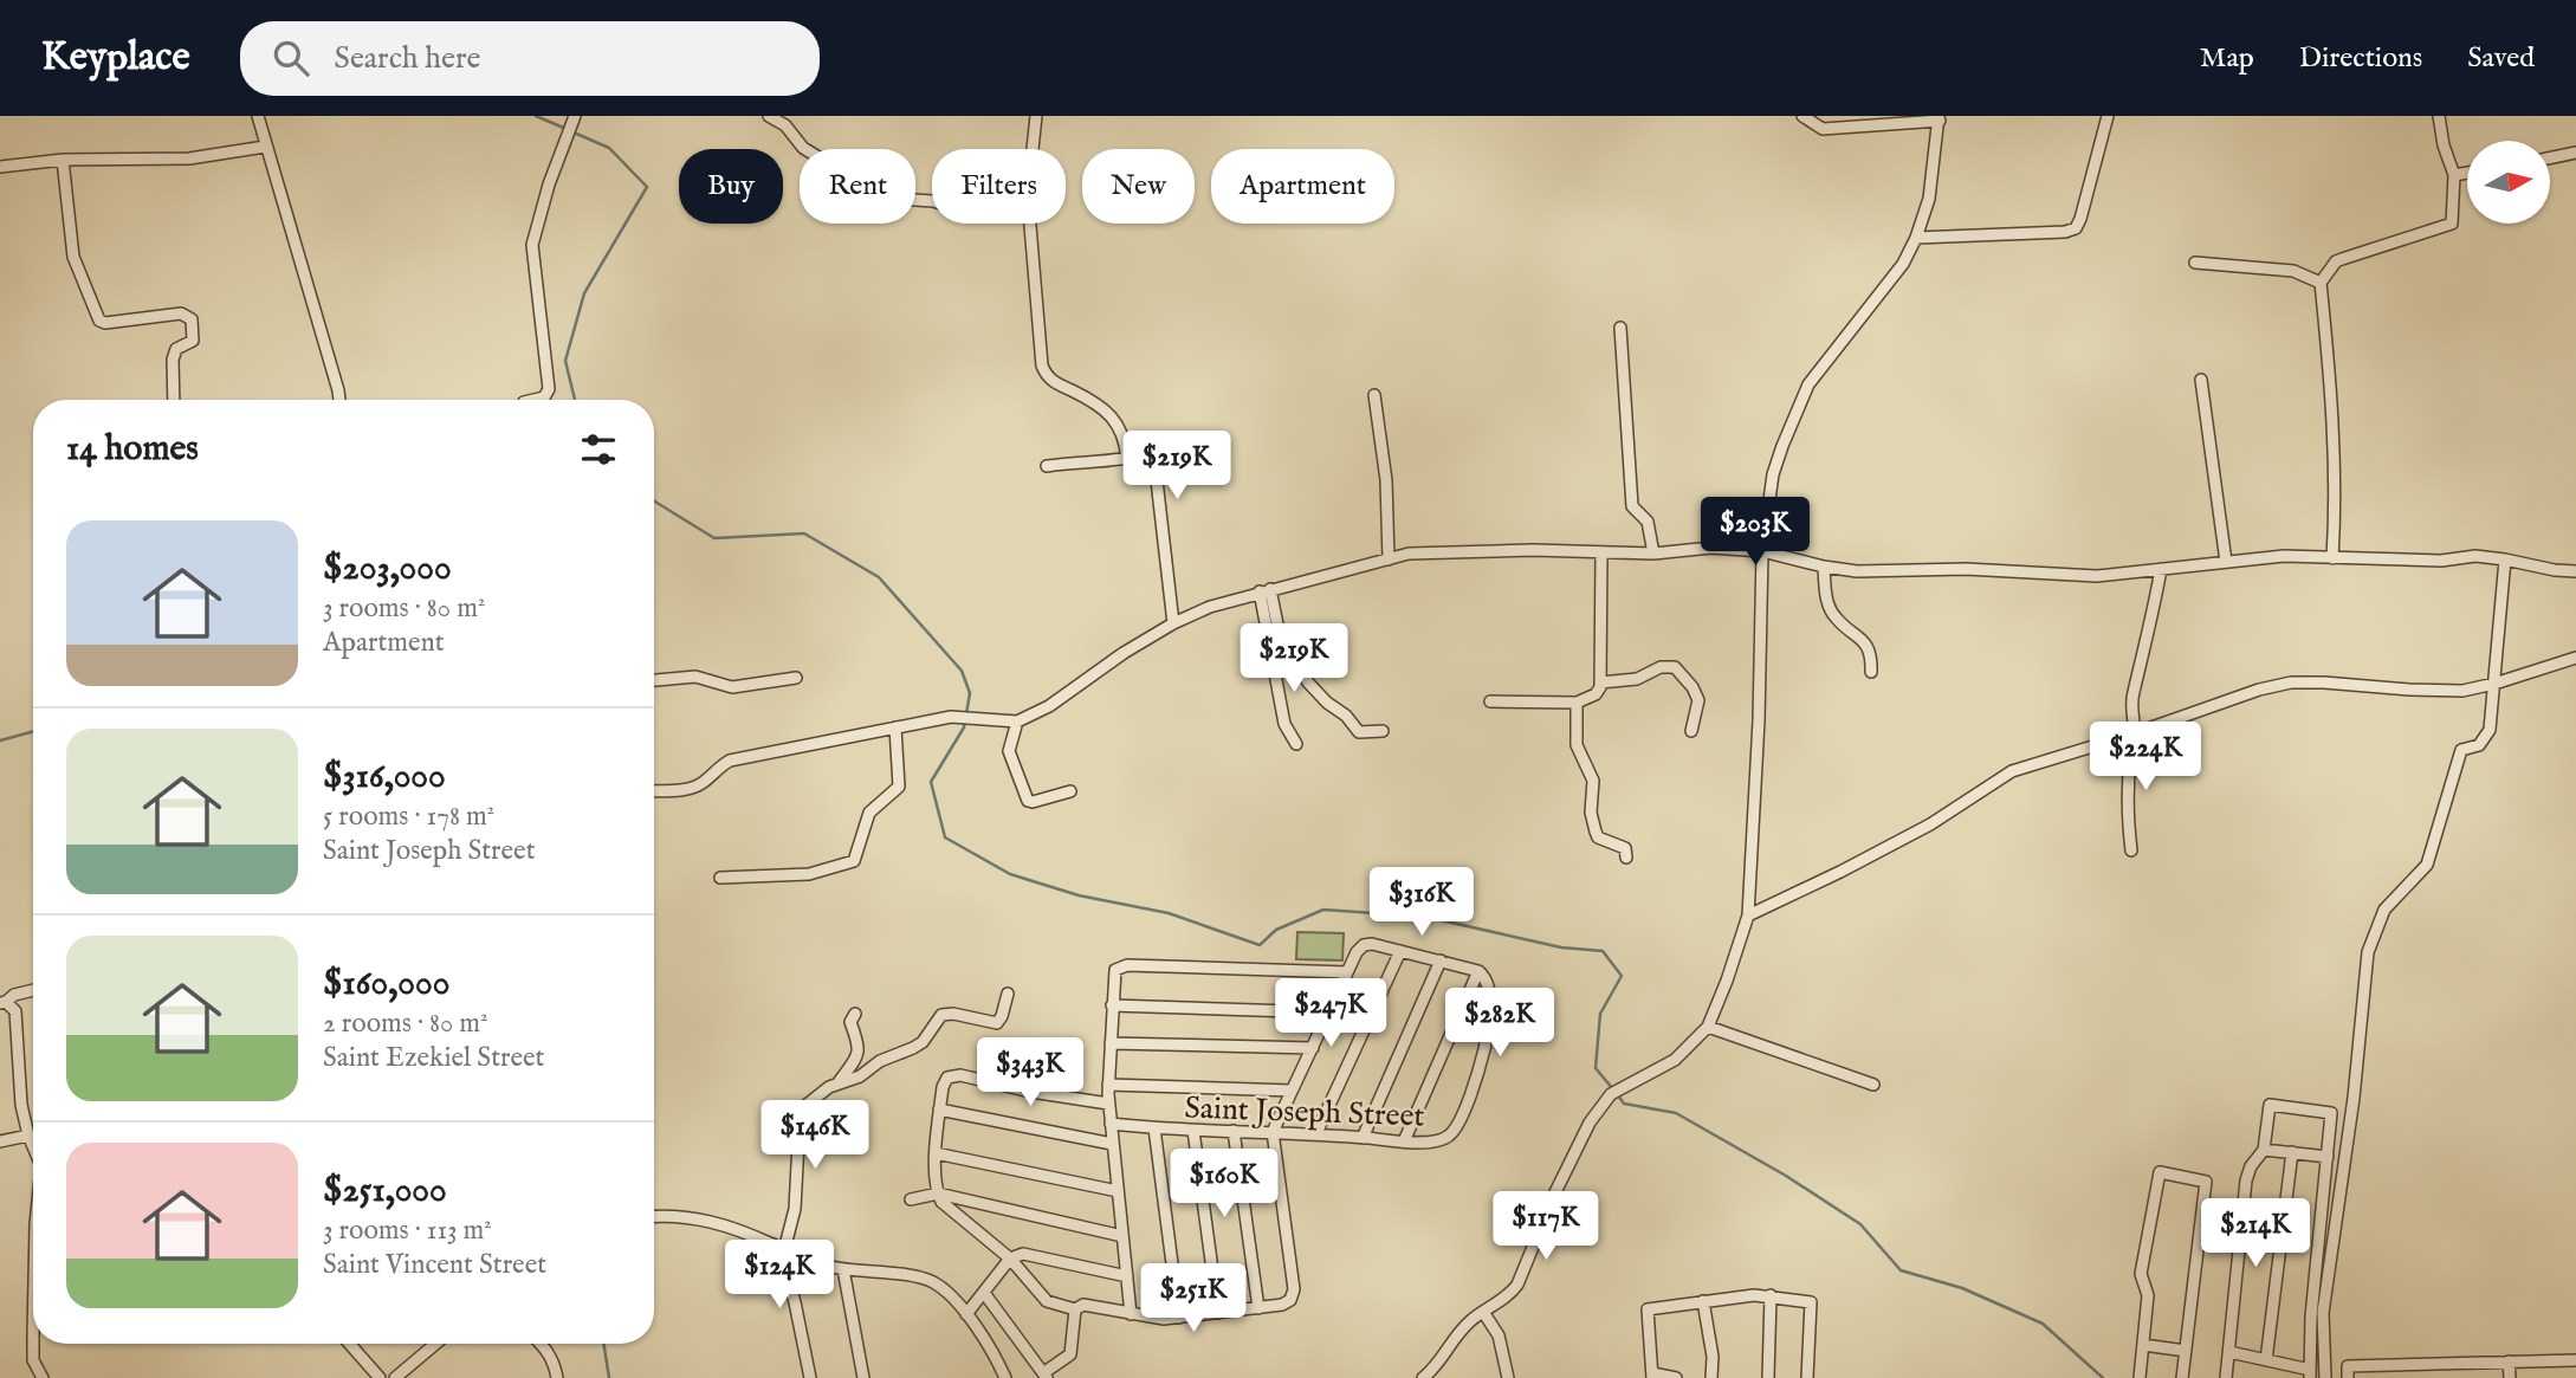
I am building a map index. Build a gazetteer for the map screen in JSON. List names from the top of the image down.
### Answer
{
  "streets": {
    "street": ["Saint Joseph Street"]
  },
  "north": "right",
  "page": {
    "header": "Keyplace",
    "search": "Search here",
    "nav": ["Map", "Directions", "Saved"],
    "chip": [
      "Buy",
      "Rent",
      "Filters",
      "New",
      "Apartment"
    ],
    "heading": "14 homes",
    "price": [
      "$219K",
      "$203K",
      "$219K",
      "$224K",
      "$316K",
      "$247K",
      "$282K",
      "$343K",
      "$146K",
      "$160K",
      "$117K",
      "$214K",
      "$124K",
      "$251K"
    ],
    "list": [
      {
        "name": "$203,000",
        "note": "3 rooms · 80 m² · Apartment"
      },
      {
        "name": "$316,000",
        "note": "5 rooms · 178 m² · Saint Joseph Street"
      },
      {
        "name": "$160,000",
        "note": "2 rooms · 80 m² · Saint Ezekiel Street"
      },
      {
        "name": "$251,000",
        "note": "3 rooms · 113 m² · Saint Vincent Street"
      }
    ]
  }
}
